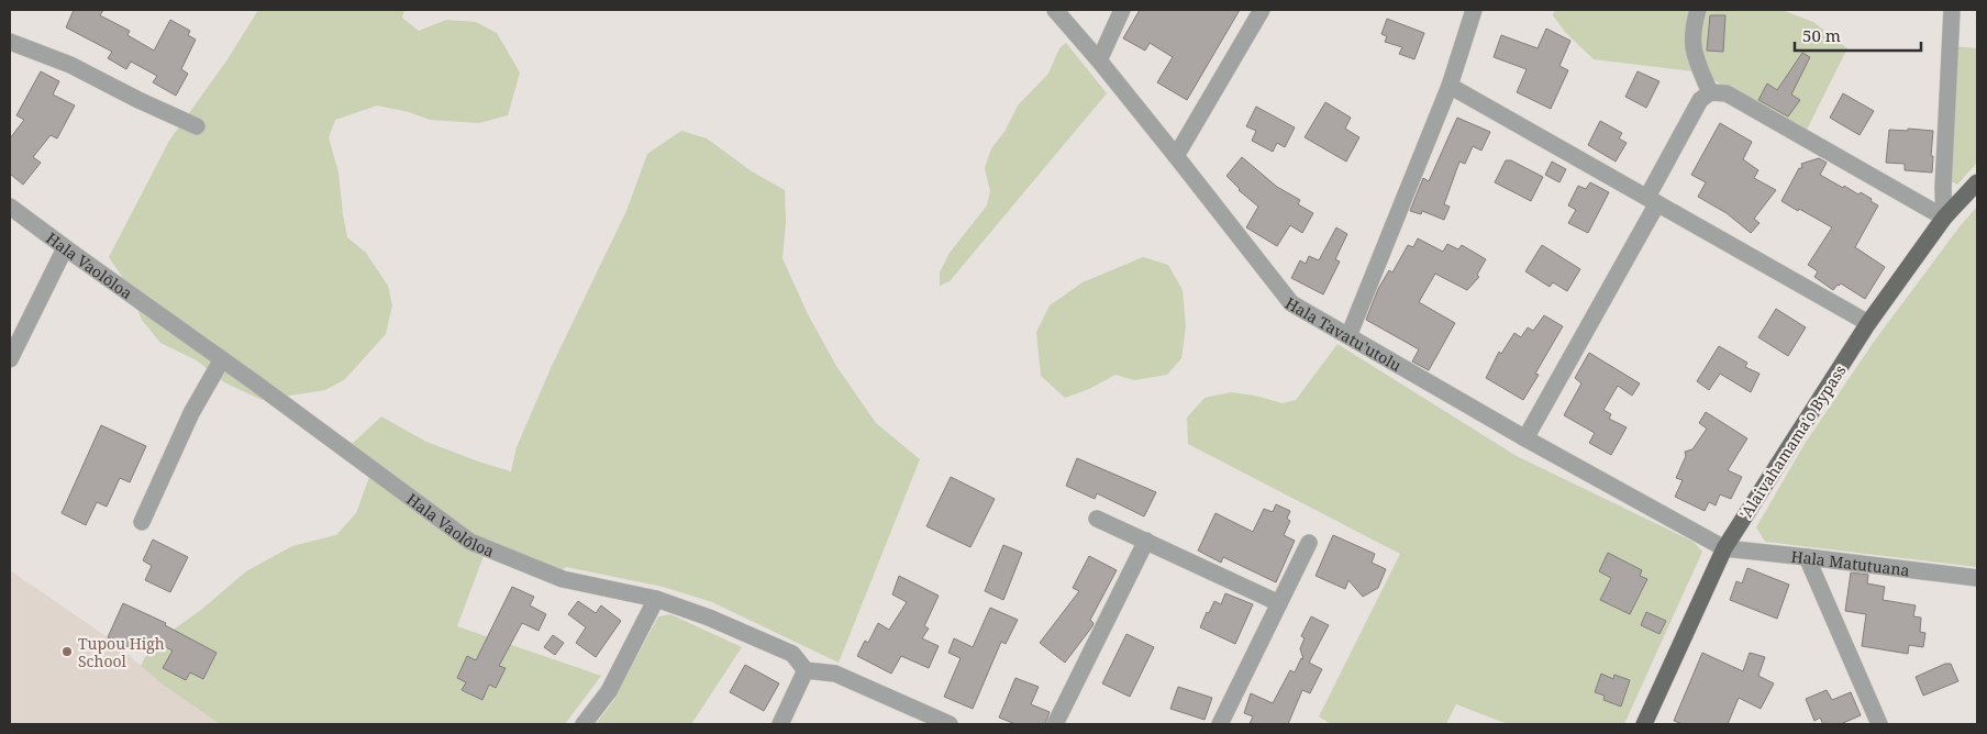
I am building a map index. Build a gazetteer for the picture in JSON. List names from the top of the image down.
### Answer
{
  "streets": {
    "main road": ["'Alaivahamama'o Bypass"],
    "street": ["Hala Vaolōloa", "Hala Tavatu'utolu", "Hala Matutuana"]
  },
  "crossings": [
    ["Hala Tavatu'utolu", "'Alaivahamama'o Bypass"],
    ["Hala Tavatu'utolu", "Hala Matutuana"],
    ["'Alaivahamama'o Bypass", "Hala Matutuana"]
  ],
  "places": ["Tupou High School"],
  "scale_bar": "50 m"
}
